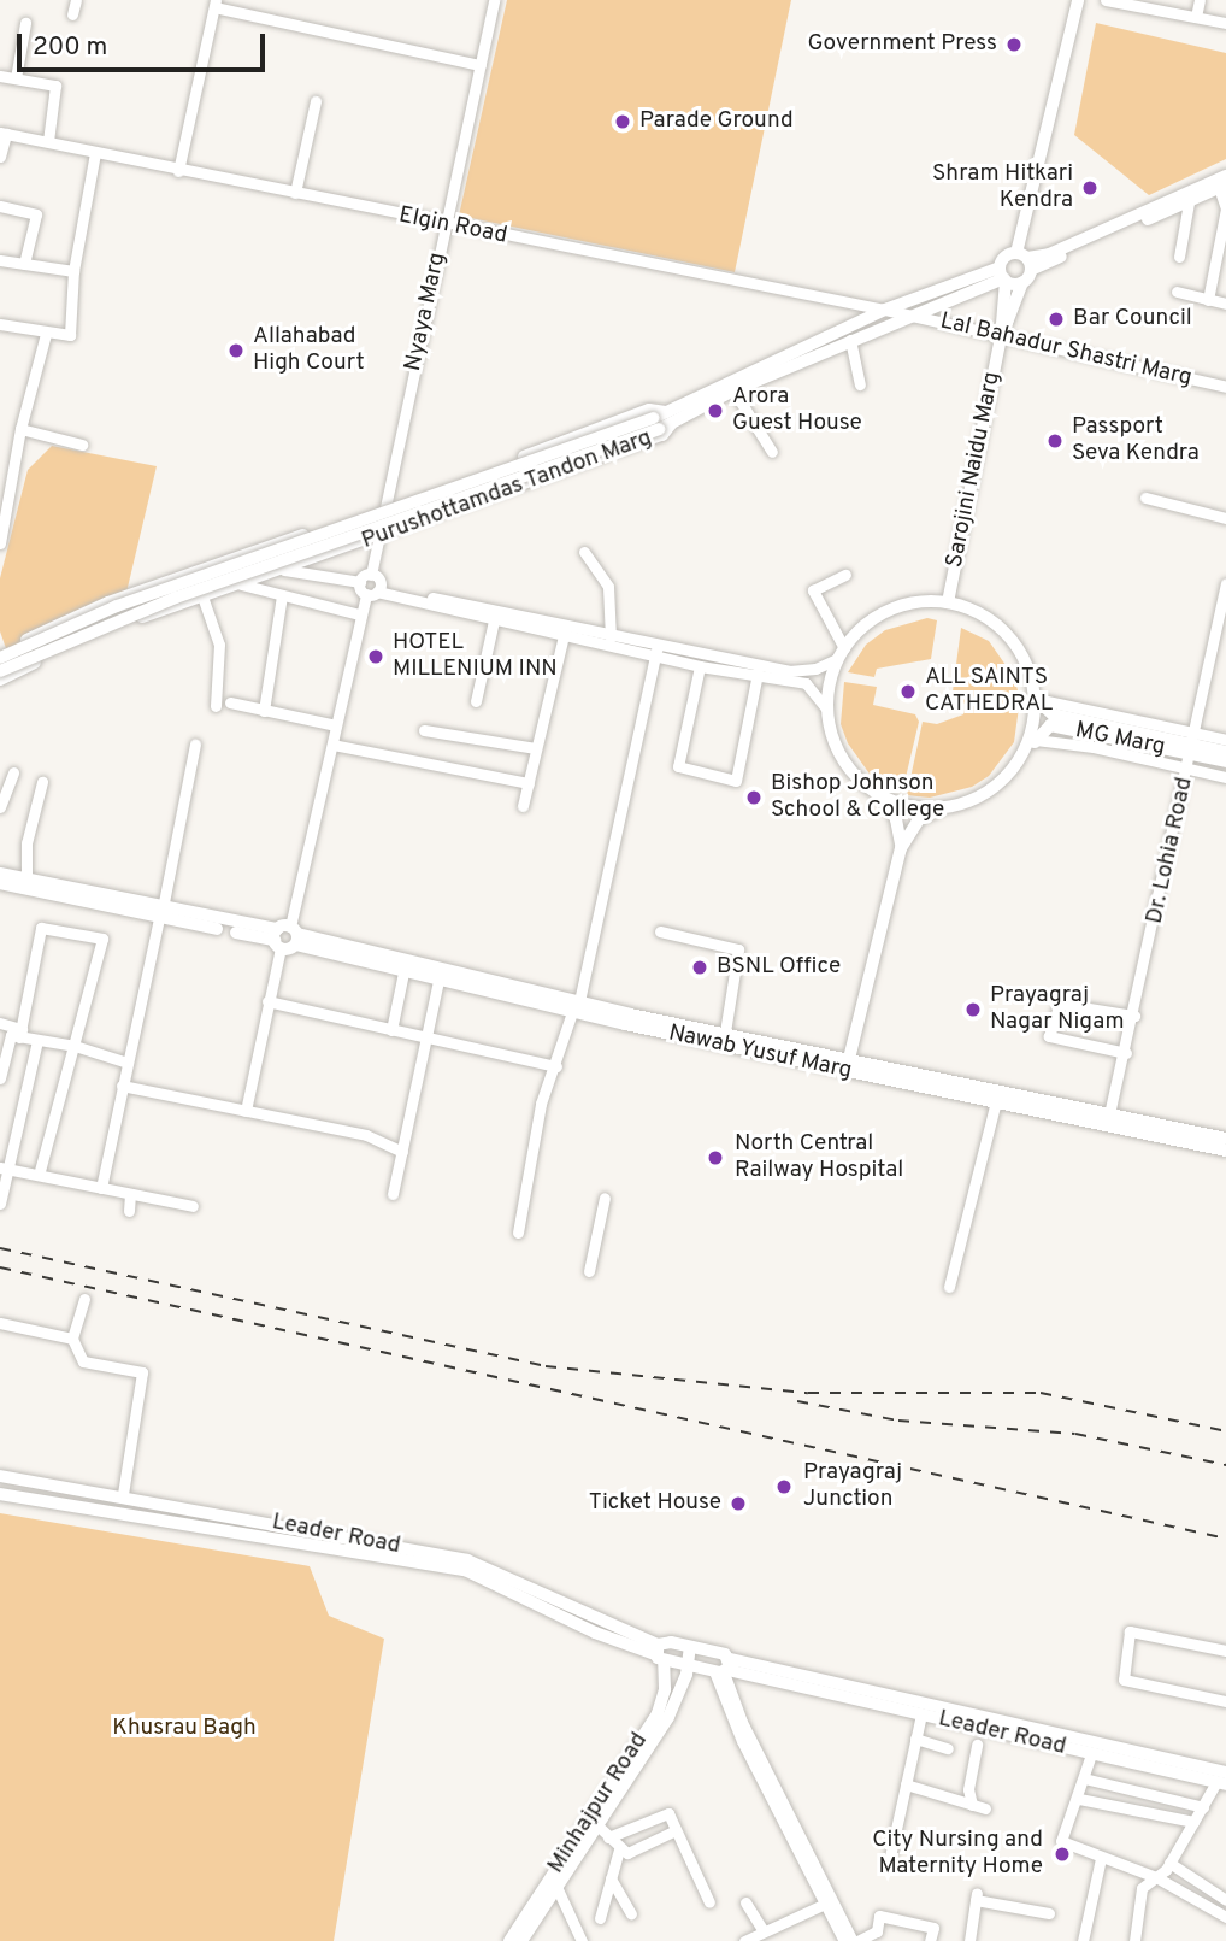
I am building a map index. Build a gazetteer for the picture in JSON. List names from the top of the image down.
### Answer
{
  "streets": {
    "main road": [
      "Sarojini Naidu Marg",
      "Purushottamdas Tandon Marg",
      "MG Marg",
      "Nawab Yusuf Marg",
      "Leader Road",
      "Minhajpur Road"
    ],
    "street": [
      "Elgin Road",
      "Nyaya Marg",
      "Lal Bahadur Shastri Marg",
      "Dr. Lohia Road"
    ]
  },
  "crossings": [
    ["Elgin Road", "Nyaya Marg"],
    ["Elgin Road", "Lal Bahadur Shastri Marg"],
    ["Elgin Road", "Purushottamdas Tandon Marg"],
    ["Nyaya Marg", "Purushottamdas Tandon Marg"],
    ["Lal Bahadur Shastri Marg", "Sarojini Naidu Marg"],
    ["Lal Bahadur Shastri Marg", "Purushottamdas Tandon Marg"],
    ["Sarojini Naidu Marg", "Purushottamdas Tandon Marg"],
    ["Sarojini Naidu Marg", "MG Marg"],
    ["MG Marg", "Dr. Lohia Road"],
    ["Dr. Lohia Road", "Nawab Yusuf Marg"],
    ["Leader Road", "Minhajpur Road"]
  ],
  "parks": ["Khusrau Bagh"],
  "places": [
    "Government Press",
    "Parade Ground",
    "Shram Hitkari Kendra",
    "Bar Council",
    "Allahabad High Court",
    "Arora Guest House",
    "Passport Seva Kendra",
    "HOTEL MILLENIUM INN",
    "ALL SAINTS CATHEDRAL",
    "Bishop Johnson School & College",
    "BSNL Office",
    "Prayagraj Nagar Nigam",
    "North Central Railway Hospital",
    "Prayagraj Junction",
    "Ticket House",
    "City Nursing and Maternity Home"
  ],
  "scale_bar": "200 m"
}
